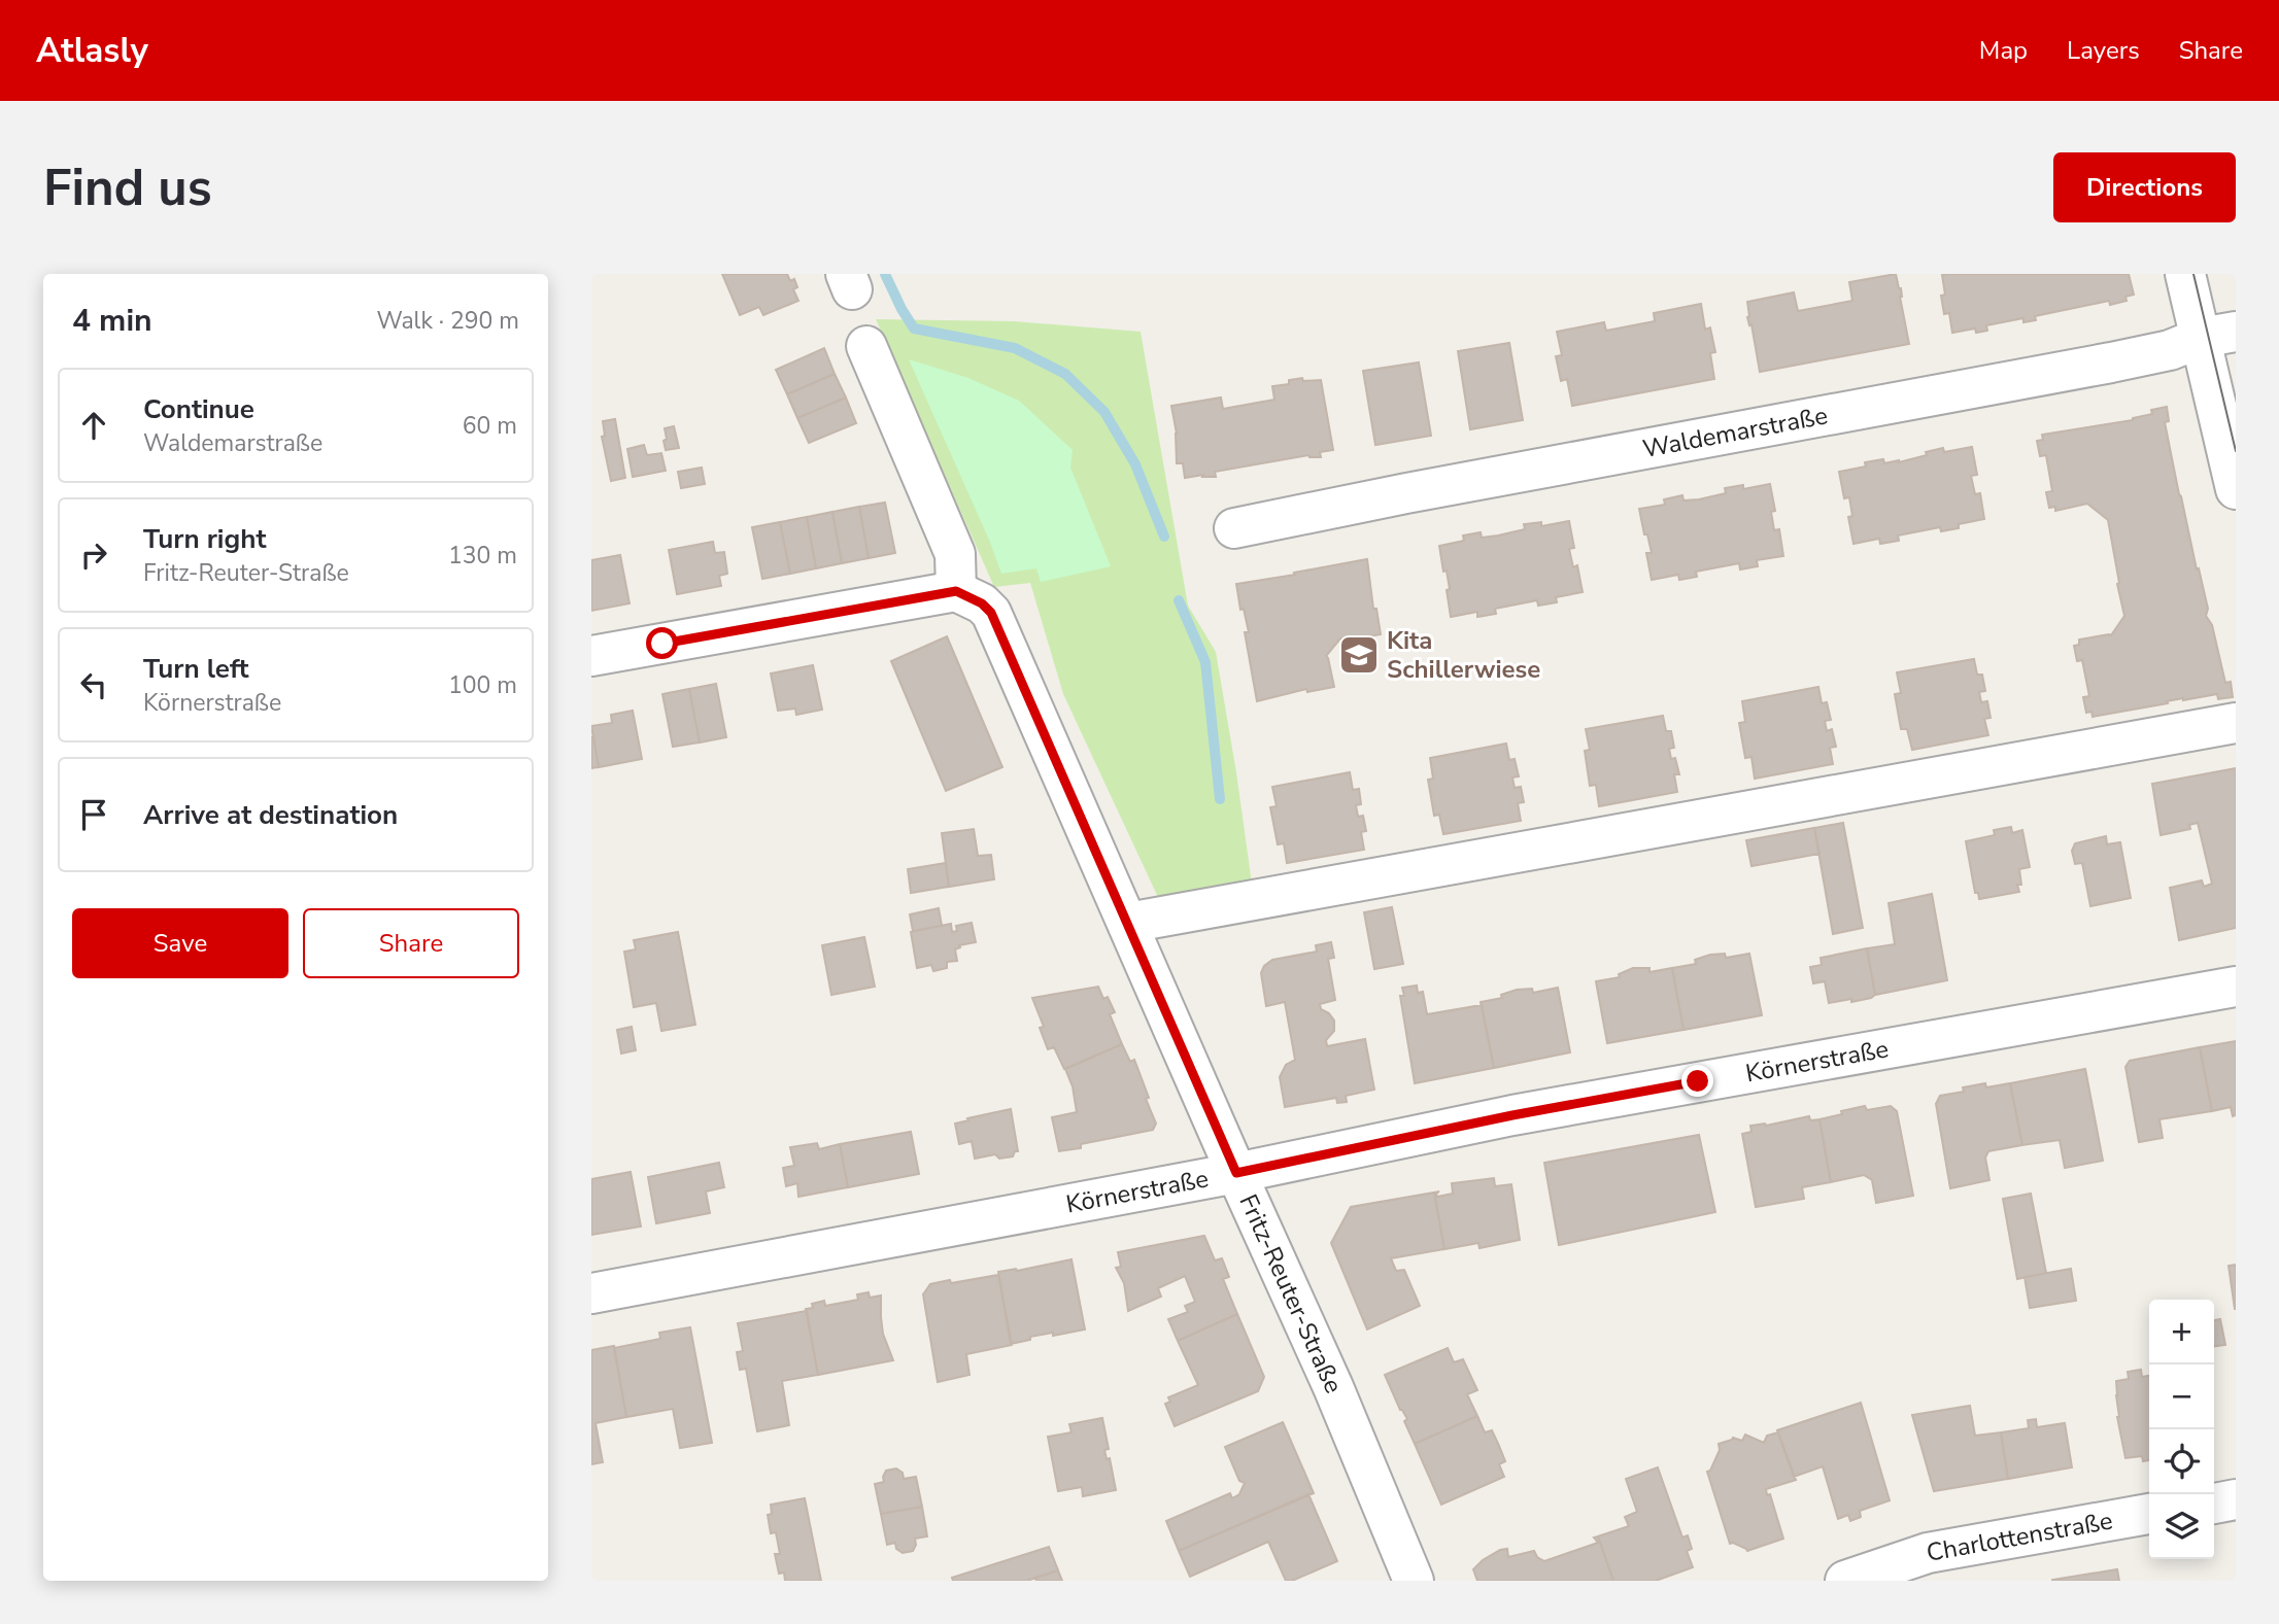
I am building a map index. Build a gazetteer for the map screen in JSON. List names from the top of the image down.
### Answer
{
  "streets": {
    "street": [
      "Waldemarstraße",
      "Körnerstraße",
      "Fritz-Reuter-Straße",
      "Charlottenstraße"
    ]
  },
  "crossings": [
    ["Körnerstraße", "Fritz-Reuter-Straße"]
  ],
  "places": {
    "school or university": ["Kita Schillerwiese"]
  },
  "page": {
    "header": "Atlasly",
    "nav": ["Map", "Layers", "Share"],
    "buttons": [
      "Directions",
      ["Save", "Share"]
    ],
    "title": "Find us",
    "heading": ["4 min", "Walk · 290 m"],
    "list": [
      ["Continue", "Waldemarstraße", "60 m"],
      ["Turn right", "Fritz-Reuter-Straße", "130 m"],
      ["Turn left", "Körnerstraße", "100 m"],
      "Arrive at destination"
    ],
    "map_buttons": ["+", "−"]
  }
}
